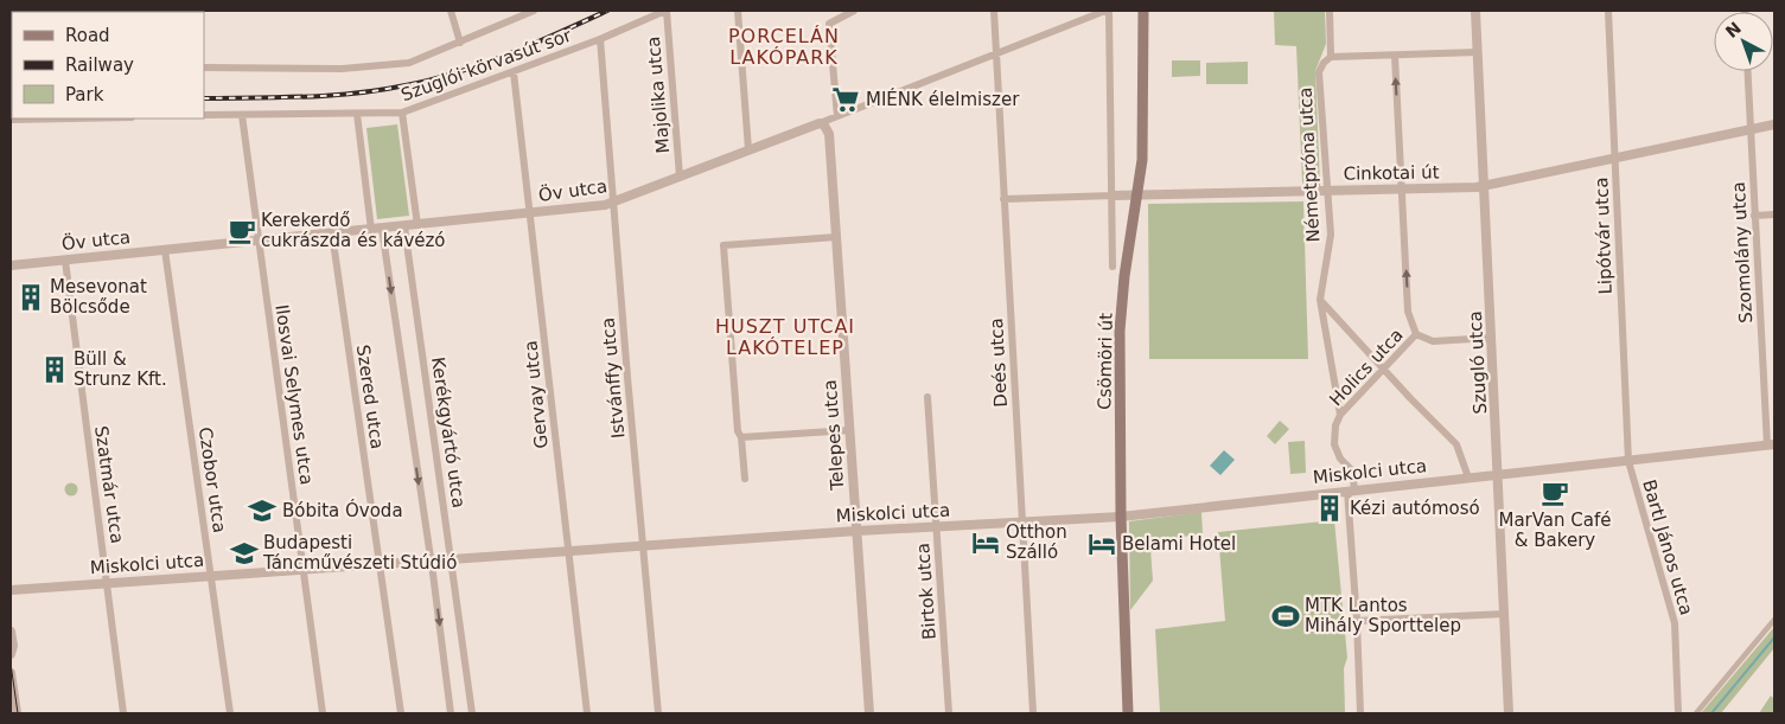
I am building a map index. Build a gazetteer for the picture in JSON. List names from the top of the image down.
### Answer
{
  "streets": {
    "main road": ["Csömöri út"],
    "street": [
      "Szuglói körvasút sor",
      "Majolika utca",
      "Németpróna utca",
      "Cinkotai út",
      "Öv utca",
      "Lipótvár utca",
      "Szomolány utca",
      "Deés utca",
      "Szugló utca",
      "Holics utca",
      "Istvánffy utca",
      "Ilosvai Selymes utca",
      "Gervay utca",
      "Szered utca",
      "Kerékgyártó utca",
      "Telepes utca",
      "Miskolci utca",
      "Czobor utca",
      "Szatmár utca",
      "Bartl János utca",
      "Birtok utca"
    ]
  },
  "crossings": [
    ["Szuglói körvasút sor", "Majolika utca"],
    ["Szuglói körvasút sor", "Istvánffy utca"],
    ["Szuglói körvasút sor", "Ilosvai Selymes utca"],
    ["Szuglói körvasút sor", "Gervay utca"],
    ["Majolika utca", "Öv utca"],
    ["Németpróna utca", "Cinkotai út"],
    ["Németpróna utca", "Holics utca"],
    ["Cinkotai út", "Lipótvár utca"],
    ["Cinkotai út", "Szomolány utca"],
    ["Cinkotai út", "Csömöri út"],
    ["Cinkotai út", "Deés utca"],
    ["Cinkotai út", "Szugló utca"],
    ["Öv utca", "Deés utca"],
    ["Öv utca", "Istvánffy utca"],
    ["Öv utca", "Ilosvai Selymes utca"],
    ["Öv utca", "Gervay utca"],
    ["Öv utca", "Szered utca"],
    ["Öv utca", "Kerékgyártó utca"],
    ["Öv utca", "Telepes utca"],
    ["Öv utca", "Czobor utca"],
    ["Öv utca", "Szatmár utca"],
    ["Lipótvár utca", "Miskolci utca"],
    ["Lipótvár utca", "Bartl János utca"],
    ["Szomolány utca", "Miskolci utca"],
    ["Csömöri út", "Miskolci utca"],
    ["Deés utca", "Miskolci utca"],
    ["Szugló utca", "Holics utca"],
    ["Szugló utca", "Miskolci utca"],
    ["Holics utca", "Miskolci utca"],
    ["Istvánffy utca", "Miskolci utca"],
    ["Ilosvai Selymes utca", "Miskolci utca"],
    ["Gervay utca", "Miskolci utca"],
    ["Szered utca", "Miskolci utca"],
    ["Kerékgyártó utca", "Miskolci utca"],
    ["Telepes utca", "Miskolci utca"],
    ["Miskolci utca", "Czobor utca"],
    ["Miskolci utca", "Szatmár utca"],
    ["Miskolci utca", "Bartl János utca"],
    ["Miskolci utca", "Birtok utca"]
  ],
  "districts": ["PORCELÁN LAKÓPARK", "HUSZT UTCAI LAKÓTELEP"],
  "places": {
    "supermarket": ["MIÉNK élelmiszer"],
    "cafe": ["Kerekerdő cukrászda és kávézó", "MarVan Café & Bakery"],
    "building": ["Mesevonat Bölcsőde", "Büll & Strunz Kft.", "Kézi autómosó"],
    "school or university": ["Bóbita Óvoda", "Budapesti Táncművészeti Stúdió"],
    "hotel": ["Otthon Szálló", "Belami Hotel"],
    "sports": ["MTK Lantos Mihály Sporttelep"]
  },
  "legend": ["Road", "Railway", "Park"],
  "north": "top left"
}
